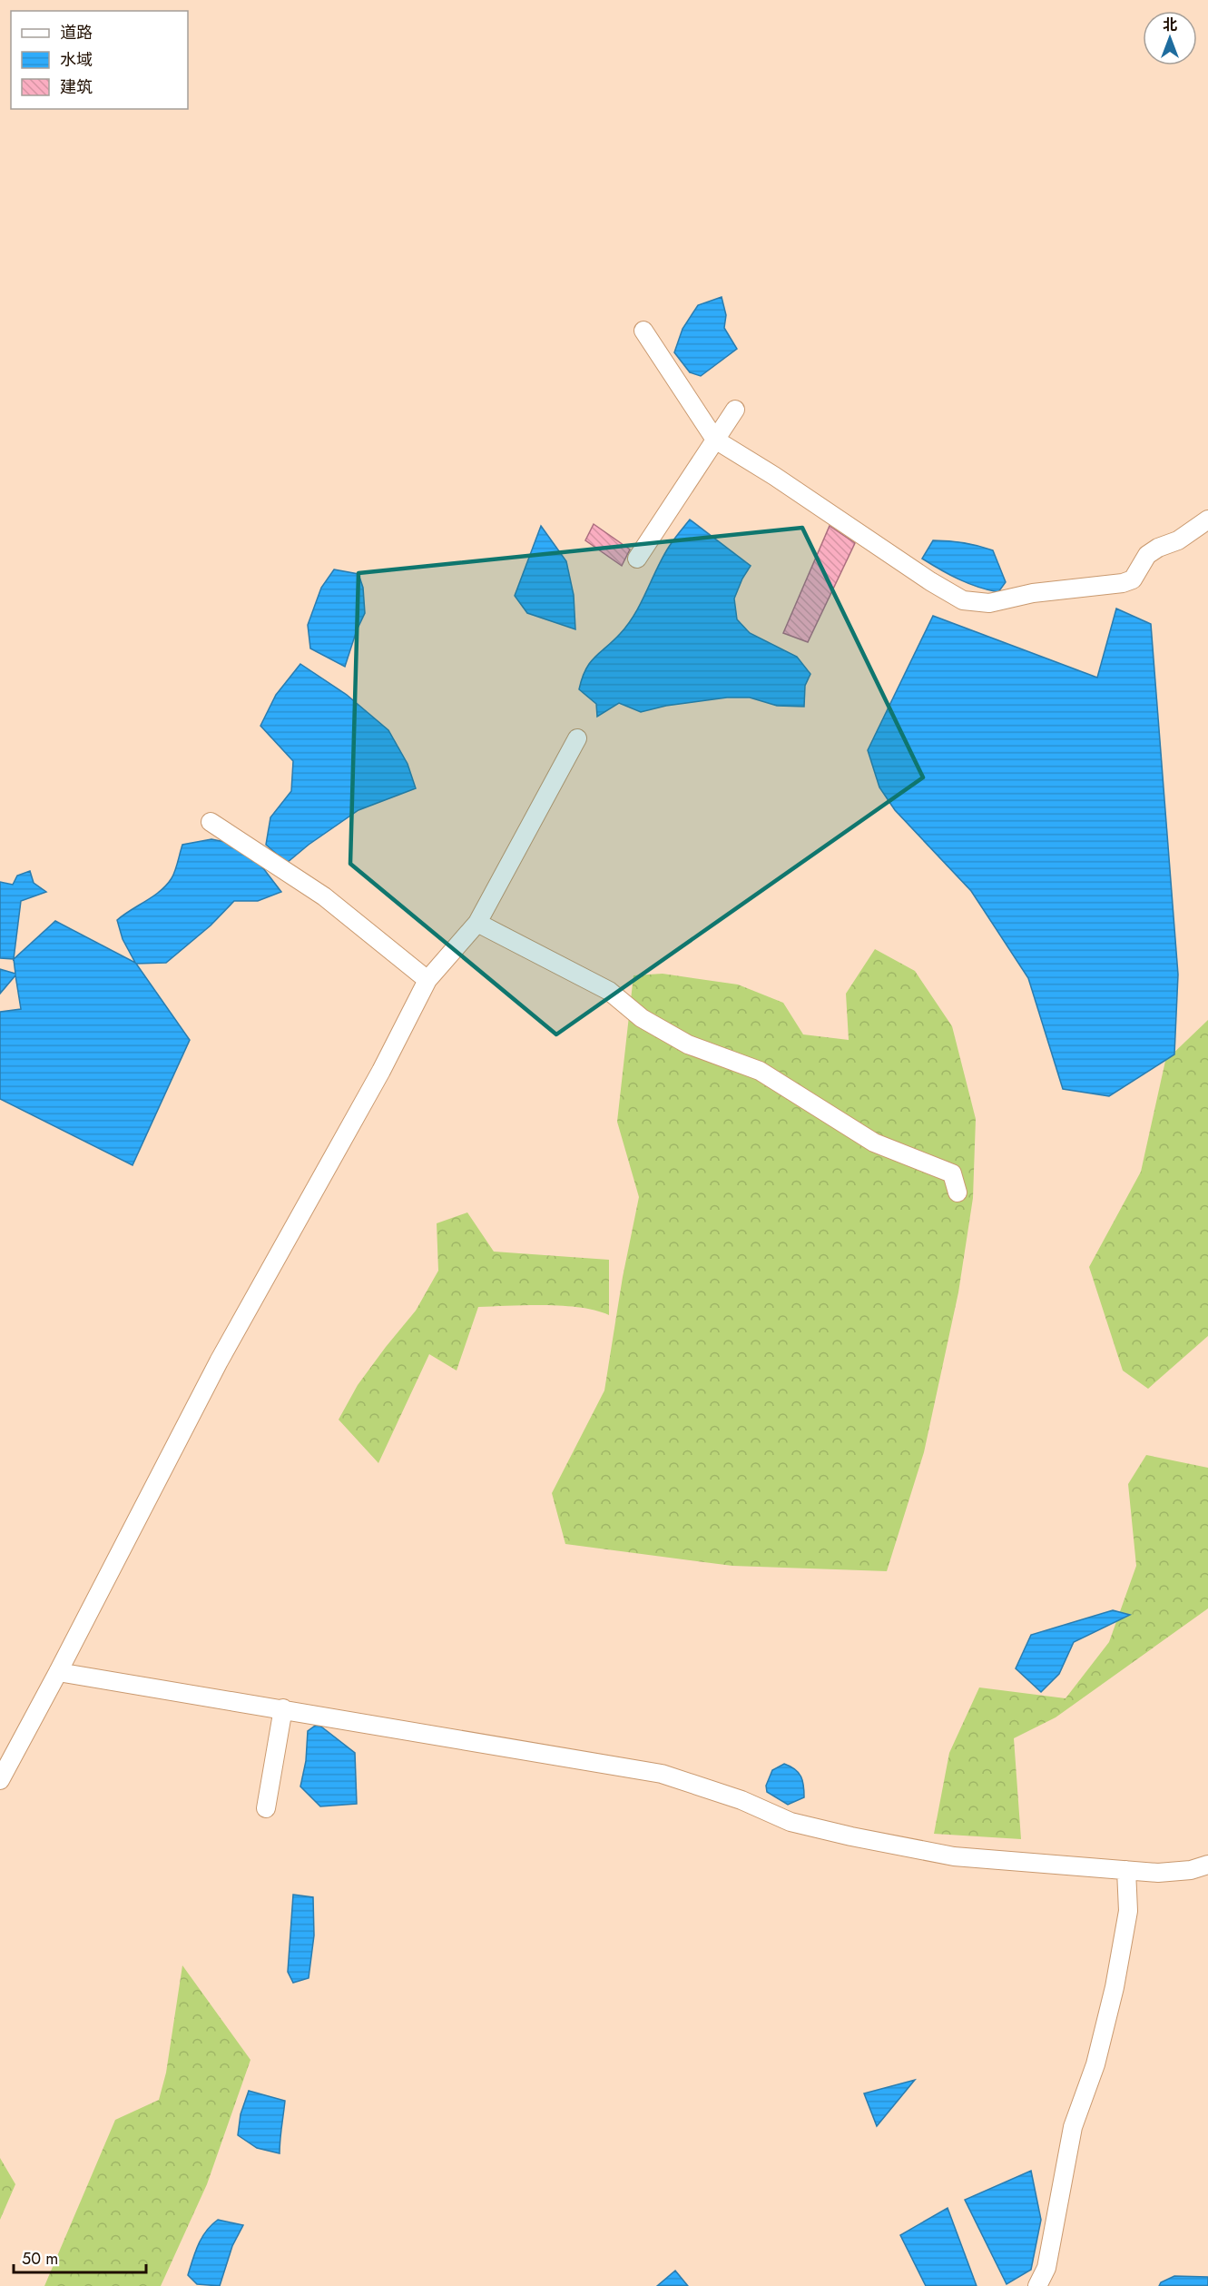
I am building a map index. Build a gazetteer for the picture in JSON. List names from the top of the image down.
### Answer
{
  "legend": ["道路", "水域", "建筑"],
  "scale_bar": "50 m",
  "north": "top"
}
